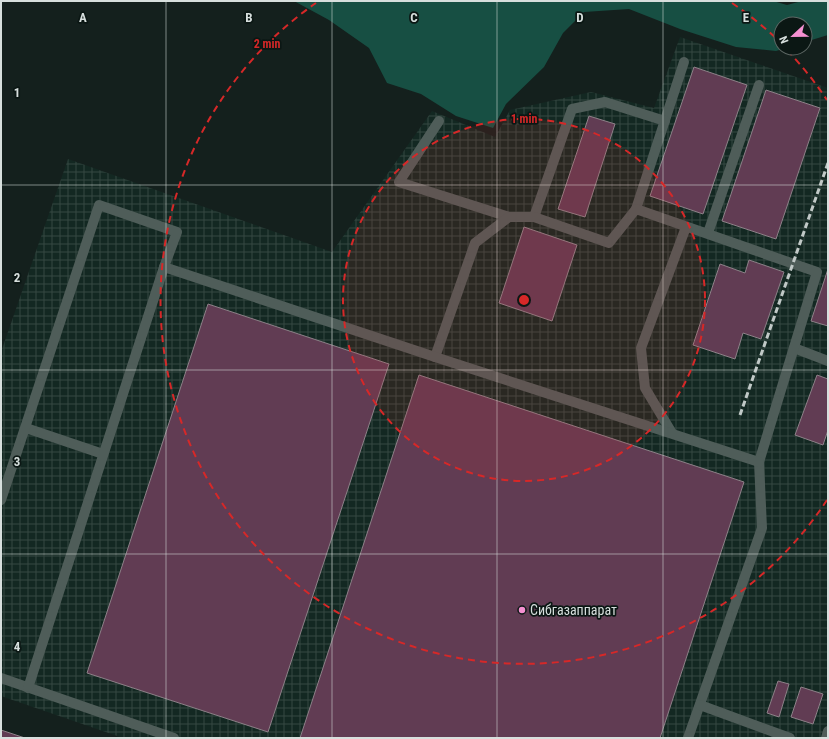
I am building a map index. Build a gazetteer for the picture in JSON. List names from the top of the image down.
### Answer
{
  "places": ["Сибгазаппарат"],
  "north": "left",
  "grid": {
    "columns": [
      "A",
      "B",
      "C",
      "D",
      "E"
    ],
    "rows": [
      "1",
      "2",
      "3",
      "4"
    ]
  },
  "rings": ["2 min", "1 min"]
}
